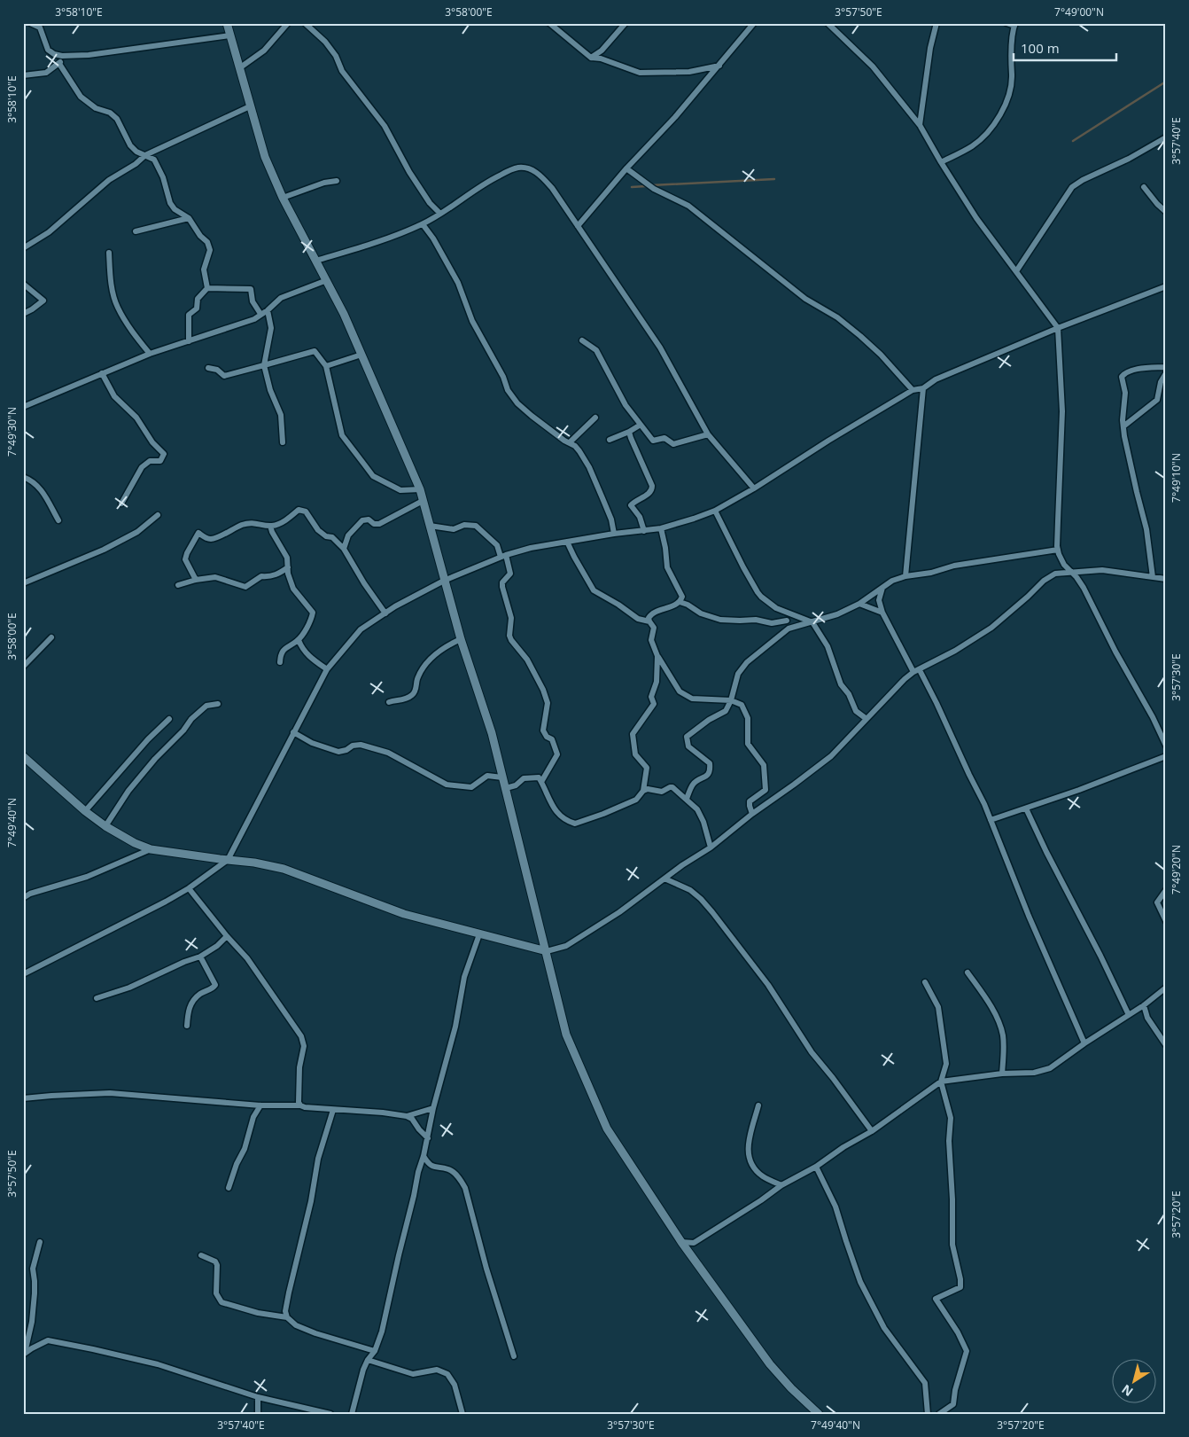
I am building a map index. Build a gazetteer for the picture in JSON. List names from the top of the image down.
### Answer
{
  "scale_bar": "100 m",
  "north": "bottom left",
  "coordinates": [
    "3°58'10\"E",
    "3°58'00\"E",
    "3°57'50\"E",
    "7°49'00\"N",
    "3°57'40\"E",
    "7°49'30\"N",
    "7°49'10\"N",
    "3°57'30\"E",
    "7°49'40\"N",
    "7°49'20\"N",
    "3°57'20\"E"
  ]
}
